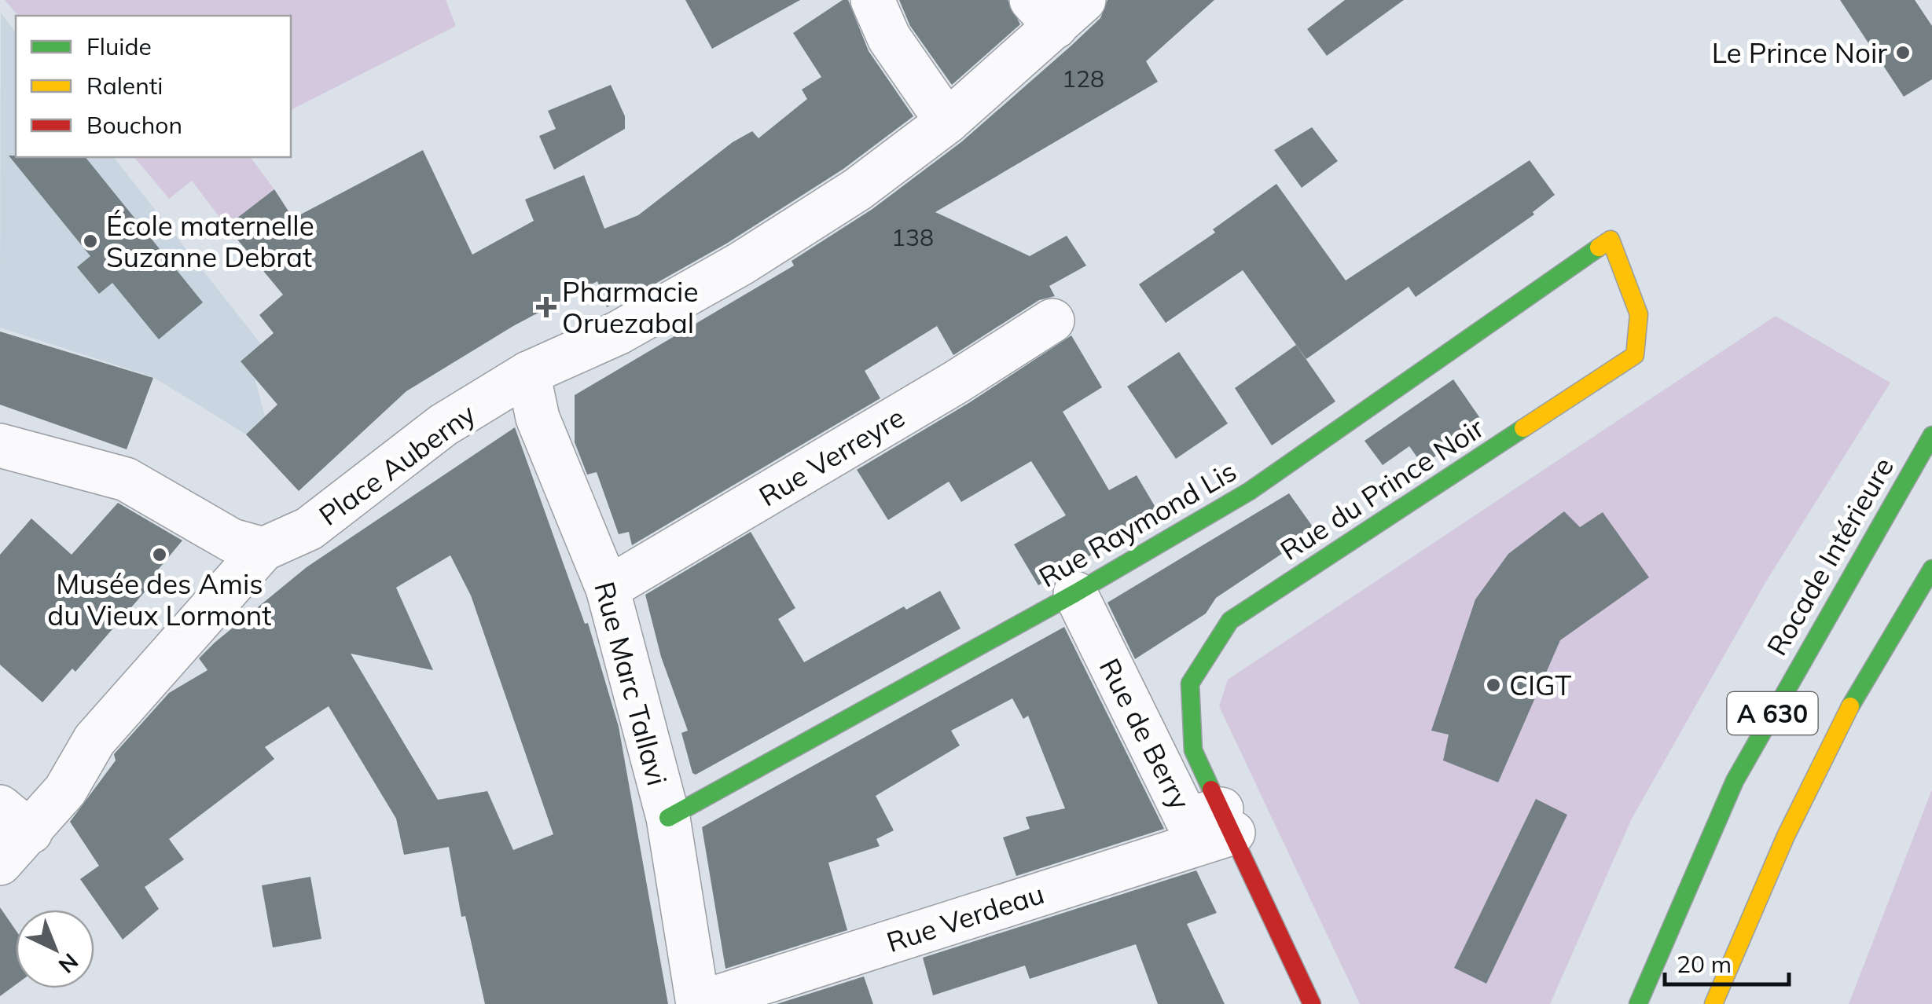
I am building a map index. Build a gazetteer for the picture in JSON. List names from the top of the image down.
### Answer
{
  "streets": {
    "main road": [
      "Rue du Prince Noir",
      "Rue Raymond Lis",
      "Rocade Intérieure",
      "A 630"
    ],
    "street": [
      "Rue Verreyre",
      "Place Auberny",
      "Rue Marc Tallavi",
      "Rue de Berry",
      "Rue Verdeau"
    ]
  },
  "crossings": [
    ["Rue Verreyre", "Rue Marc Tallavi"],
    ["Place Auberny", "Rue Marc Tallavi"],
    ["Rue du Prince Noir", "Rue Raymond Lis"],
    ["Rue du Prince Noir", "Rue de Berry"],
    ["Rue du Prince Noir", "Rue Verdeau"],
    ["Rue Raymond Lis", "Rue Marc Tallavi"],
    ["Rue Raymond Lis", "Rue de Berry"],
    ["Rue Marc Tallavi", "Rue Verdeau"],
    ["Rue de Berry", "Rue Verdeau"]
  ],
  "places": {
    "other": [
      "Le Prince Noir",
      "École maternelle Suzanne Debrat",
      "Musée des Amis du Vieux Lormont",
      "CIGT"
    ],
    "health": ["Pharmacie Oruezabal"]
  },
  "house_numbers": ["128", "138"],
  "legend": ["Fluide", "Ralenti", "Bouchon"],
  "scale_bar": "20 m",
  "north": "bottom right"
}
